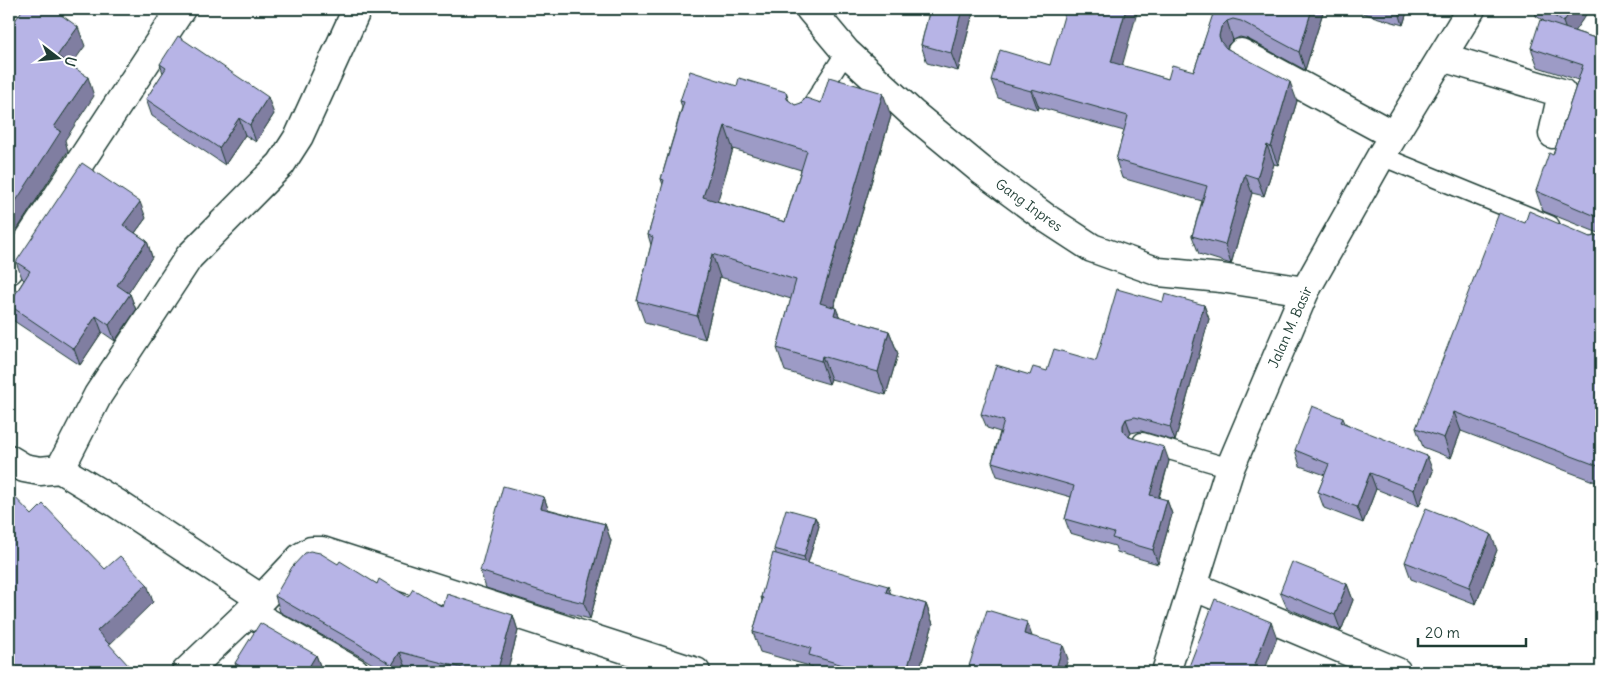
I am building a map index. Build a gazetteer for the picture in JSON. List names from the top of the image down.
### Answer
{
  "streets": {
    "street": ["Gang Inpres", "Jalan M. Basir"]
  },
  "crossings": [
    ["Gang Inpres", "Jalan M. Basir"]
  ],
  "scale_bar": "20 m",
  "north": "right"
}
